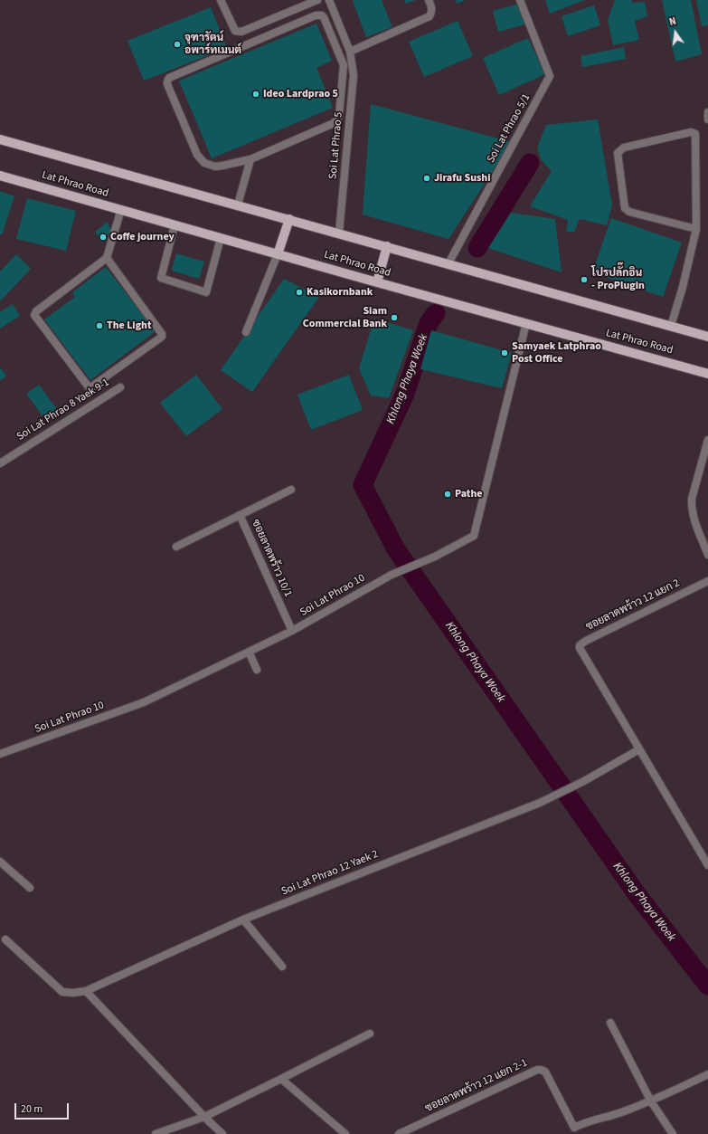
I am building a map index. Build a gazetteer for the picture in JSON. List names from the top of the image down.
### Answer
{
  "streets": {
    "main road": ["Lat Phrao Road"],
    "street": [
      "Soi Lat Phrao 5/1",
      "Soi Lat Phrao 5",
      "Soi Lat Phrao 8 Yaek 9-1",
      "ซอยลาดพร้าว 10/1",
      "Soi Lat Phrao 10",
      "ซอยลาดพร้าว 12 แยก 2",
      "Soi Lat Phrao 12 Yaek 2",
      "ซอยลาดพร้าว 12 แยก 2-1"
    ]
  },
  "crossings": [
    ["Lat Phrao Road", "Soi Lat Phrao 10"],
    ["ซอยลาดพร้าว 10/1", "Soi Lat Phrao 10"],
    ["ซอยลาดพร้าว 12 แยก 2", "Soi Lat Phrao 12 Yaek 2"]
  ],
  "water": ["Khlong Phaya Woek"],
  "places": [
    "จุฑารัตน์ อพาร์ทเมนต์",
    "Ideo Lardprao 5",
    "Jirafu Sushi",
    "Coffe journey",
    "โปรปลั๊กอิน - ProPlugin",
    "Kasikornbank",
    "Siam Commercial Bank",
    "The Light",
    "Samyaek Latphrao Post Office",
    "Pathe"
  ],
  "scale_bar": "20 m",
  "north": "top"
}
